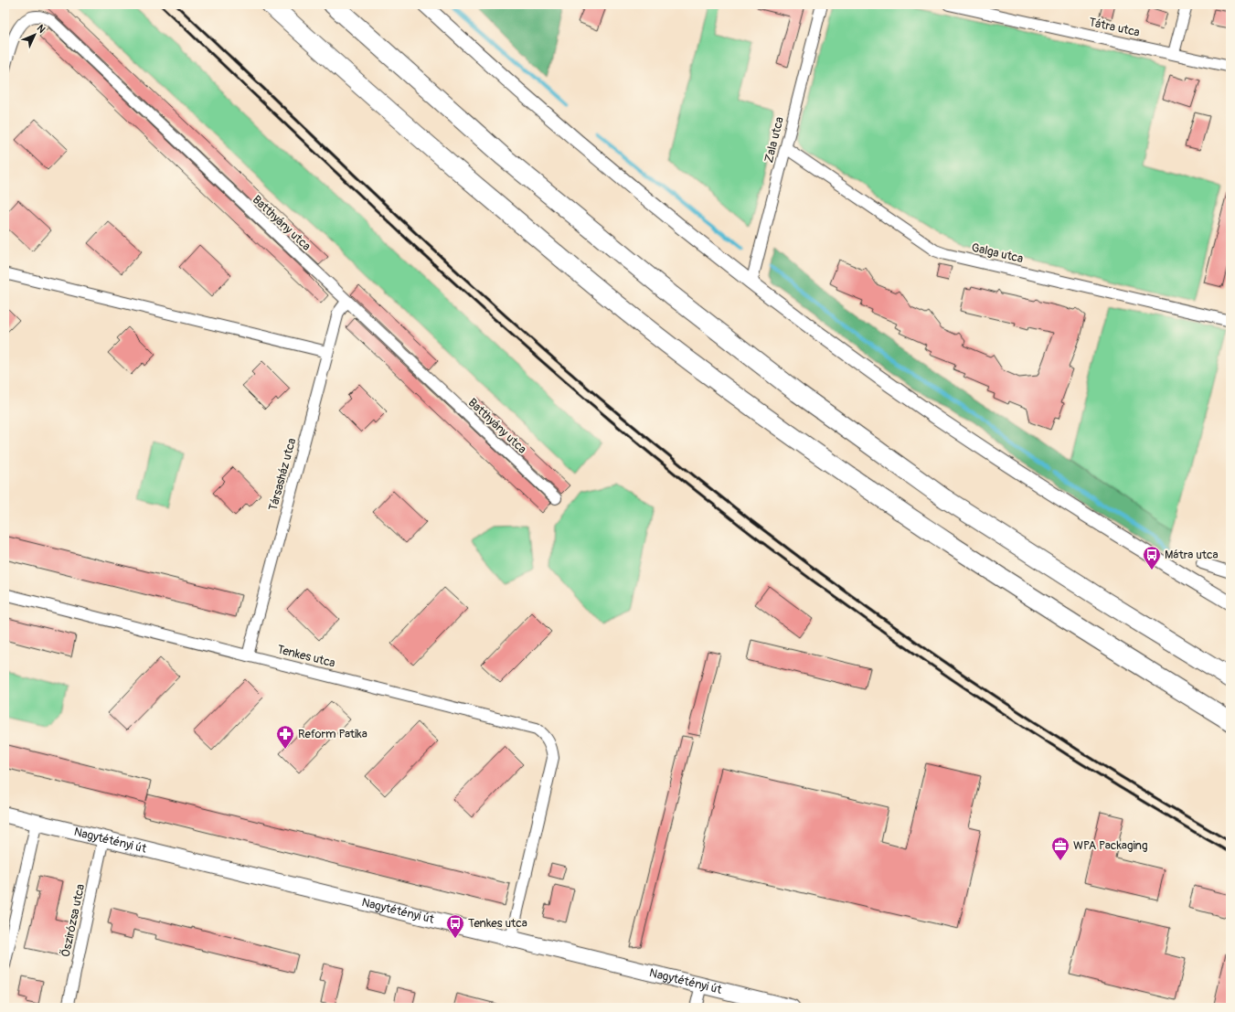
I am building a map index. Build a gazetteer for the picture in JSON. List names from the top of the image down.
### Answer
{
  "streets": {
    "main road": ["Nagytétényi út"],
    "street": [
      "Tátra utca",
      "Zala utca",
      "Batthyány utca",
      "Galga utca",
      "Társasház utca",
      "Tenkes utca",
      "Őszirózsa utca"
    ]
  },
  "crossings": [
    ["Zala utca", "Galga utca"],
    ["Batthyány utca", "Társasház utca"],
    ["Társasház utca", "Tenkes utca"],
    ["Tenkes utca", "Nagytétényi út"],
    ["Nagytétényi út", "Őszirózsa utca"]
  ],
  "places": {
    "bus stop": ["Mátra utca", "Tenkes utca"],
    "pharmacy": ["Reform Patika"],
    "office": ["WPA Packaging"]
  },
  "north": "top right"
}
